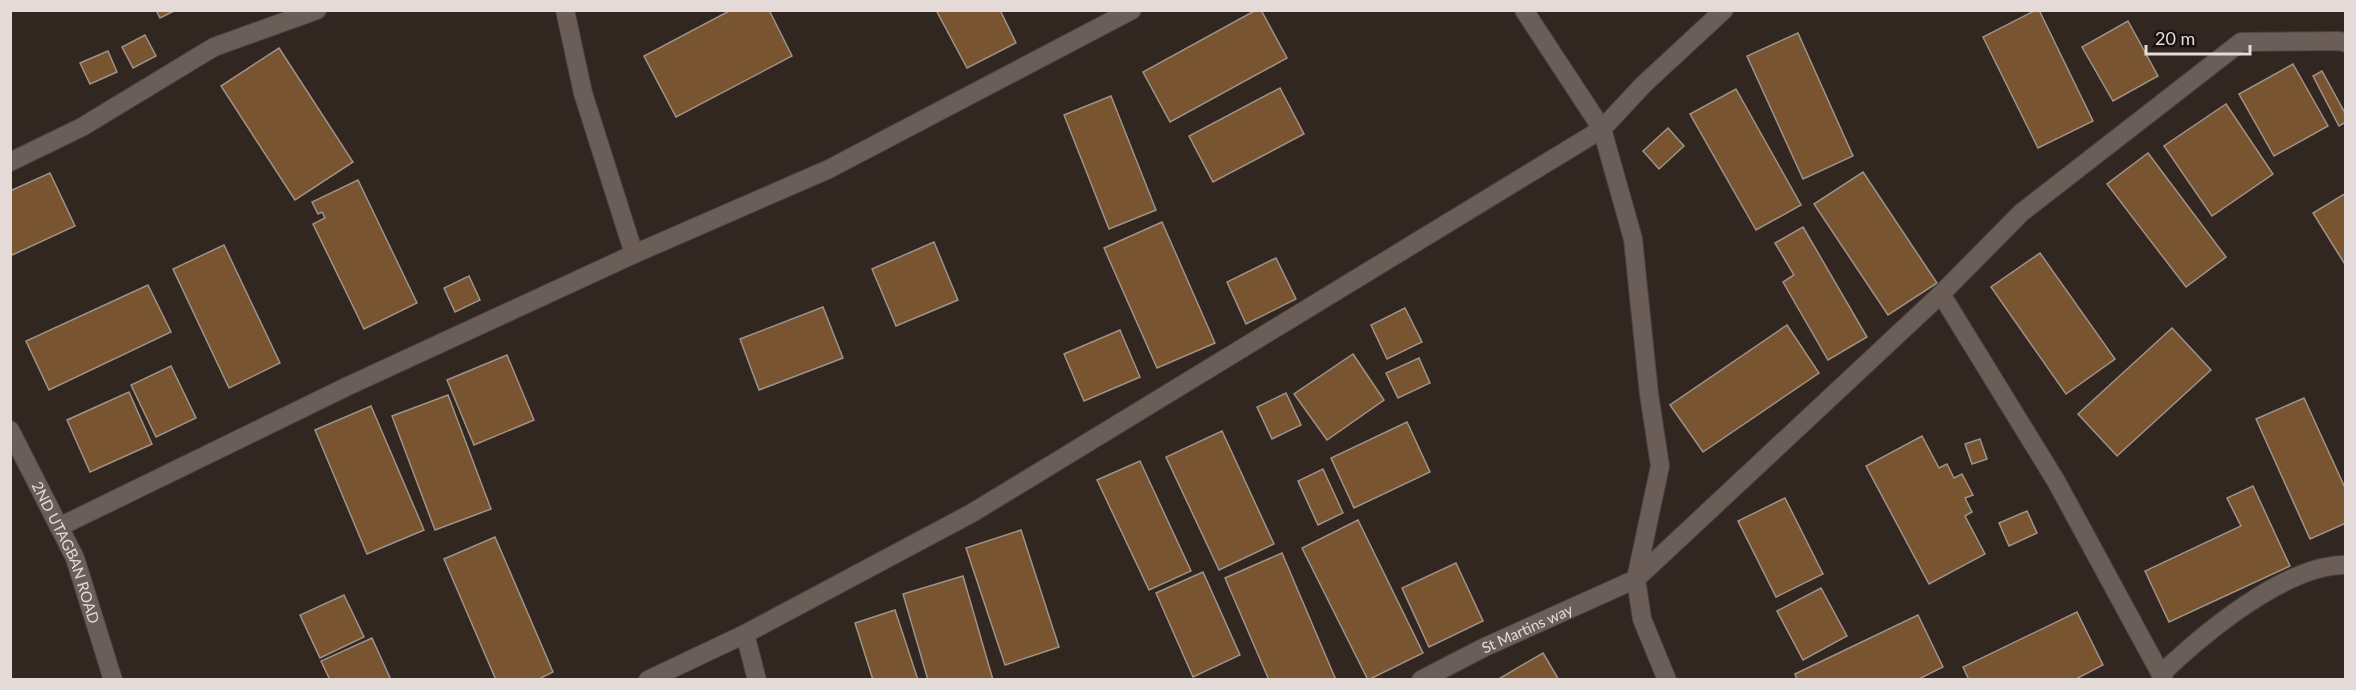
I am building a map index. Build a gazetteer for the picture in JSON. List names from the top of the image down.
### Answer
{
  "streets": {
    "street": ["2ND UTAGBAN ROAD", "St Martins way"]
  },
  "scale_bar": "20 m"
}
